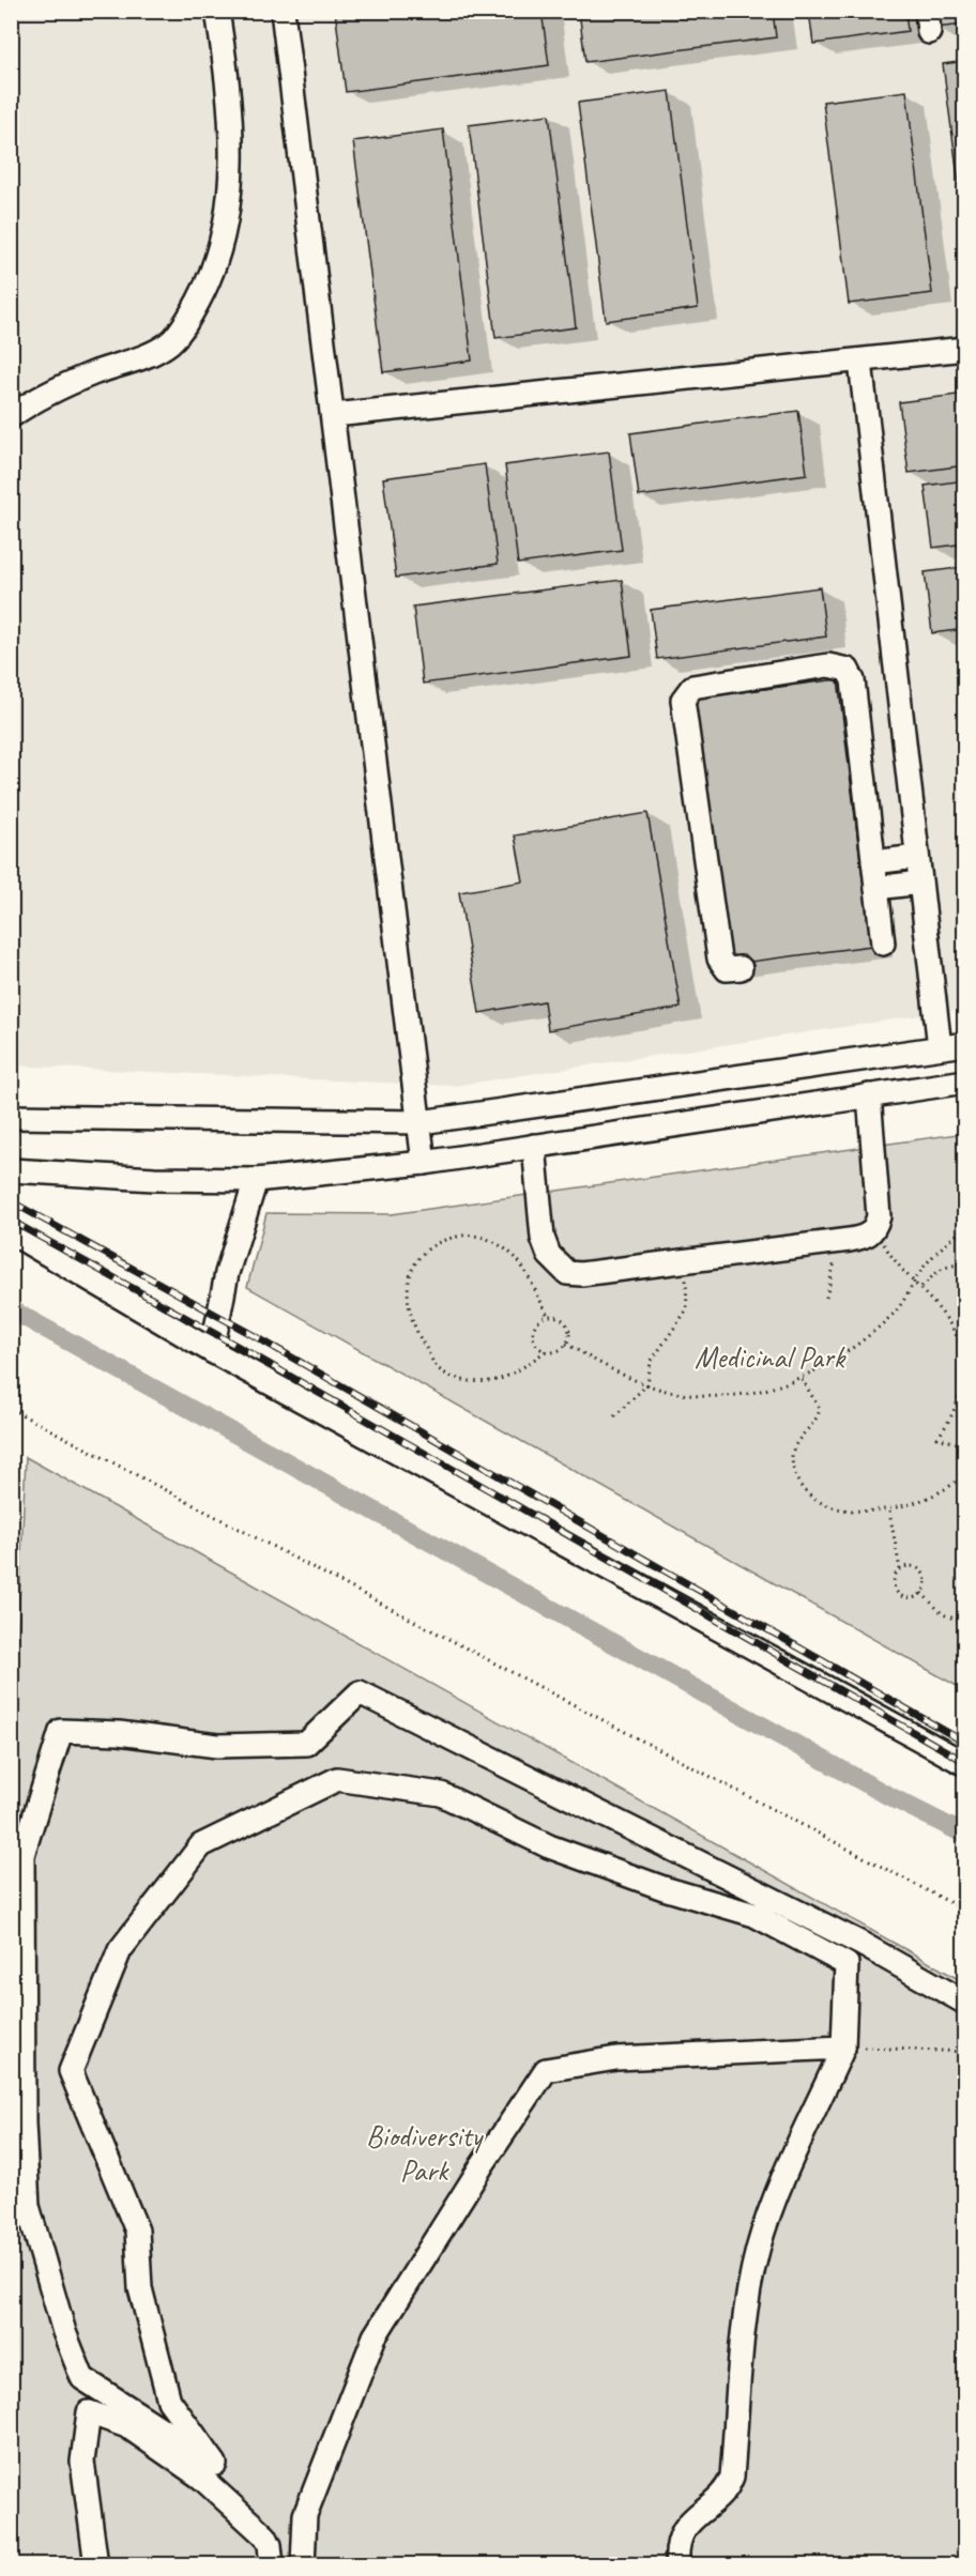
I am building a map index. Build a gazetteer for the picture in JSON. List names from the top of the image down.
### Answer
{
  "parks": ["Medicinal Park", "Biodiversity Park"]
}
